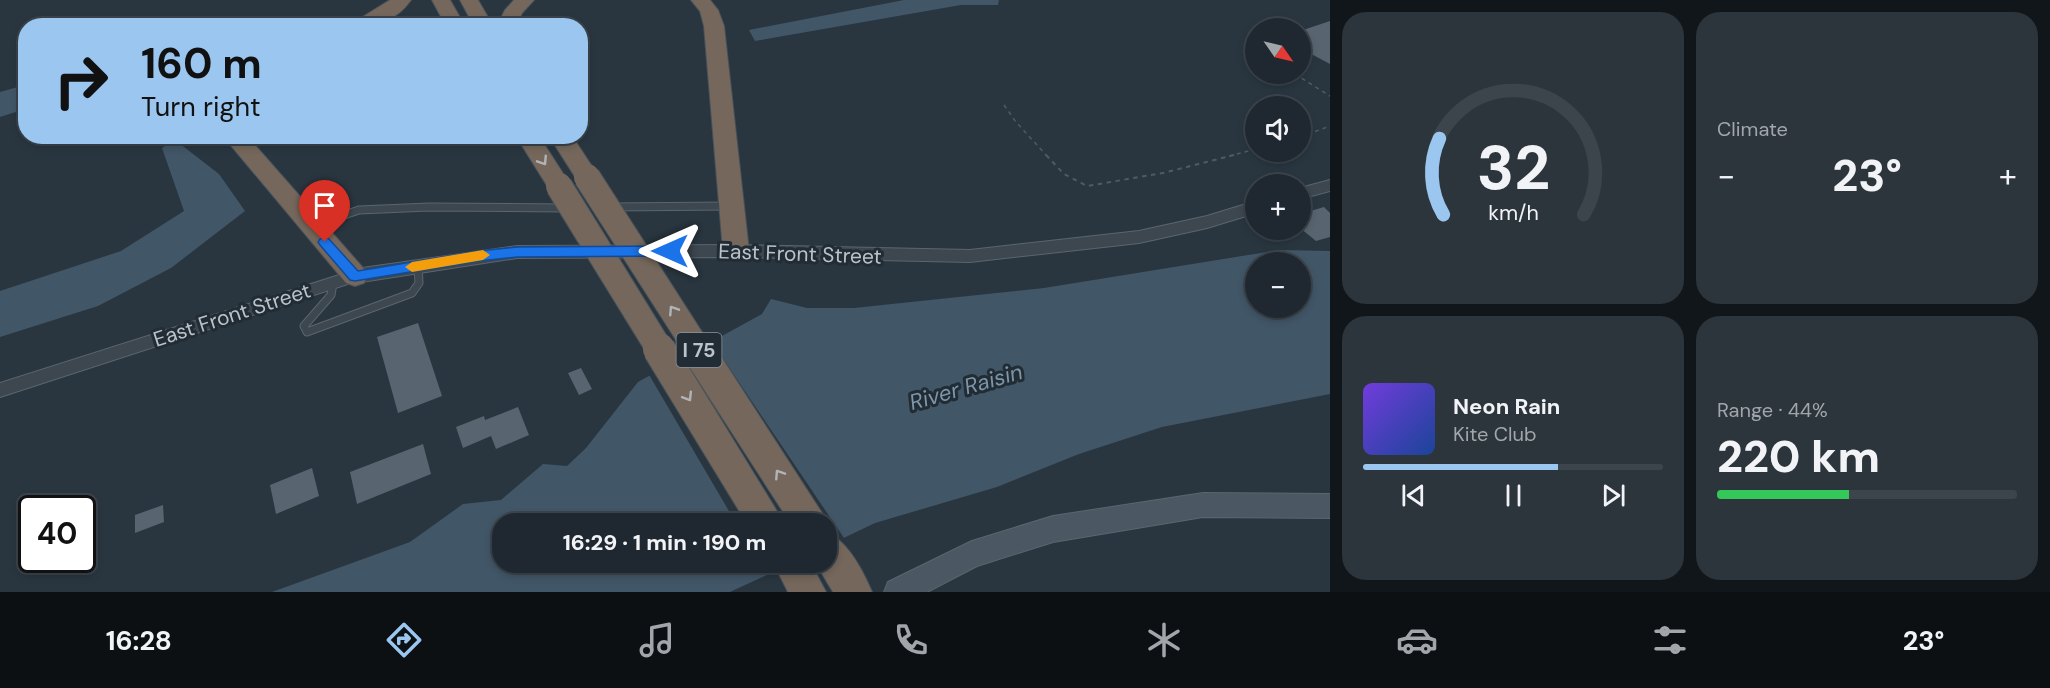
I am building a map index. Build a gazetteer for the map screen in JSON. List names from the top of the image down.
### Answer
{
  "streets": {
    "highway": ["I 75"],
    "street": ["East Front Street"]
  },
  "water": ["River Raisin"],
  "north": "bottom right",
  "page": {
    "tile": [
      "Climate",
      ["Range · 44%", "220 km"]
    ],
    "map_buttons": ["+", "−"],
    "turn": ["160 m", "Turn right"],
    "heat": ["−", "23°", "+"],
    "song": ["Neon Rain", "Kite Club"],
    "limit": "40",
    "trip": "16:29 · 1 min · 190 m",
    "tabs": ["16:28", "23°"],
    "gauge": ["32", "km/h"]
  }
}
